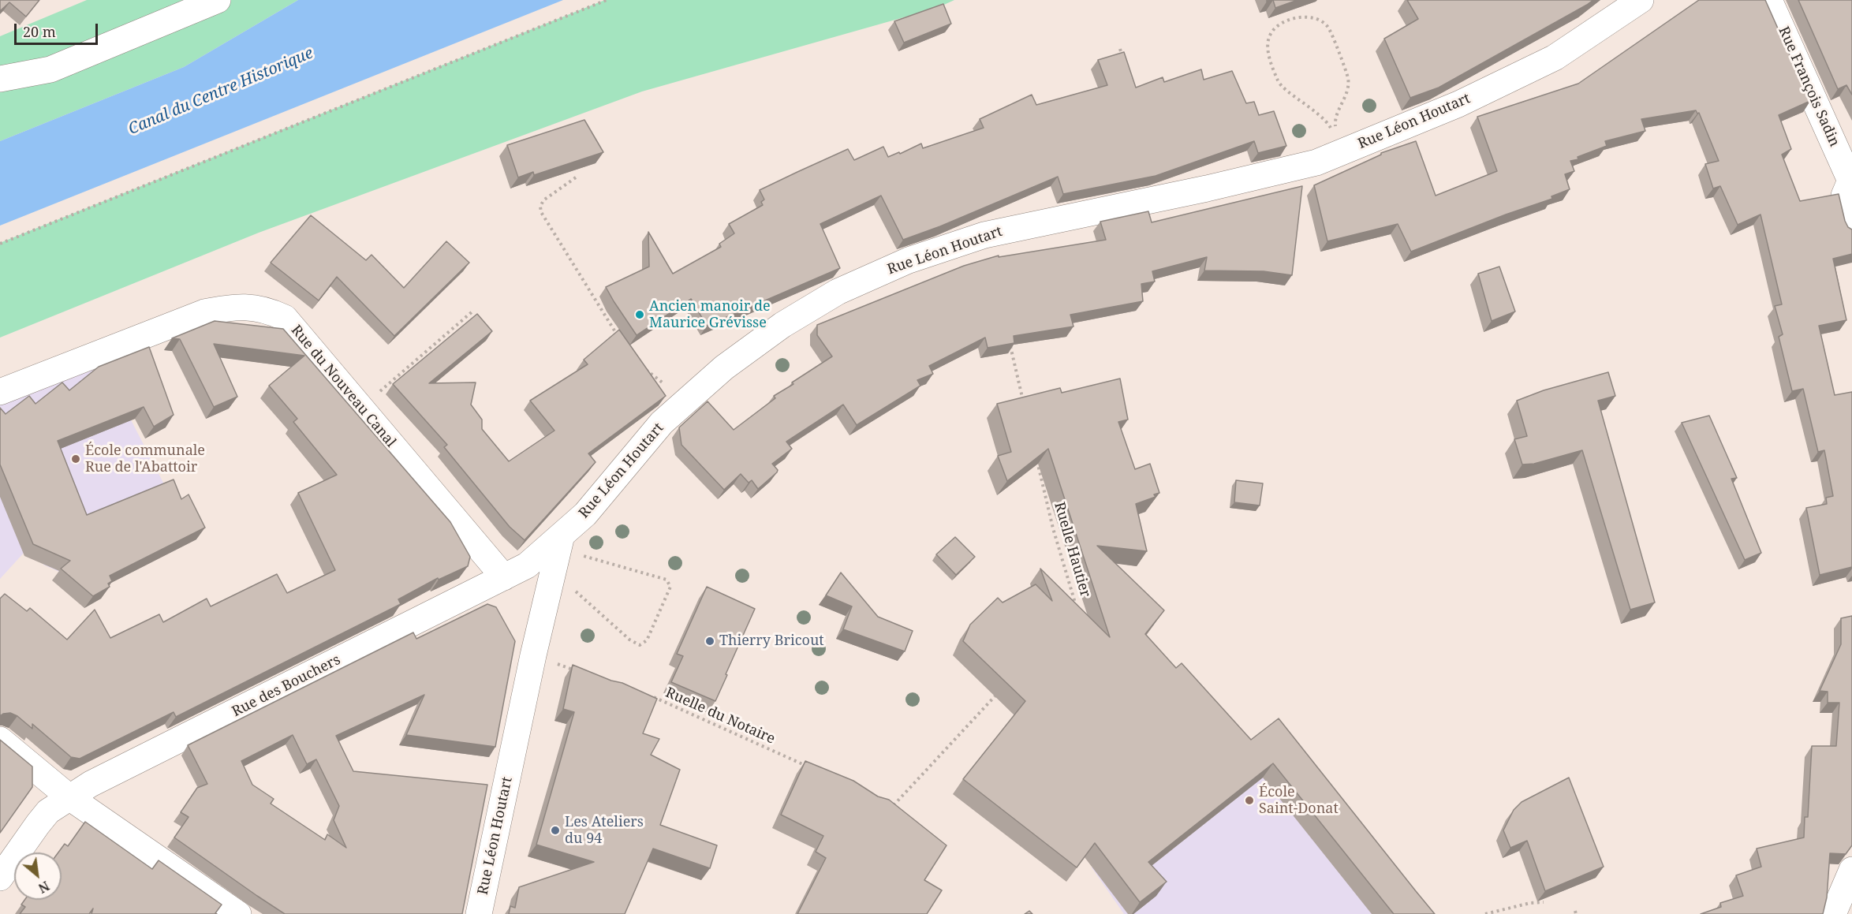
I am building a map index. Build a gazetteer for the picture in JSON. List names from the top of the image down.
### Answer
{
  "streets": {
    "street": [
      "Rue François Sadin",
      "Rue Léon Houtart",
      "Rue du Nouveau Canal",
      "Rue des Bouchers"
    ],
    "path": ["Ruelle Hautier", "Ruelle du Notaire"]
  },
  "crossings": [
    ["Rue Léon Houtart", "Rue du Nouveau Canal"],
    ["Rue Léon Houtart", "Rue des Bouchers"],
    ["Rue du Nouveau Canal", "Rue des Bouchers"]
  ],
  "water": ["Canal du Centre Historique"],
  "places": [
    "Ancien manoir de Maurice Grévisse",
    "École communale Rue de l'Abattoir",
    "Thierry Bricout",
    "École Saint-Donat",
    "Les Ateliers du 94"
  ],
  "scale_bar": "20 m",
  "north": "bottom right"
}
